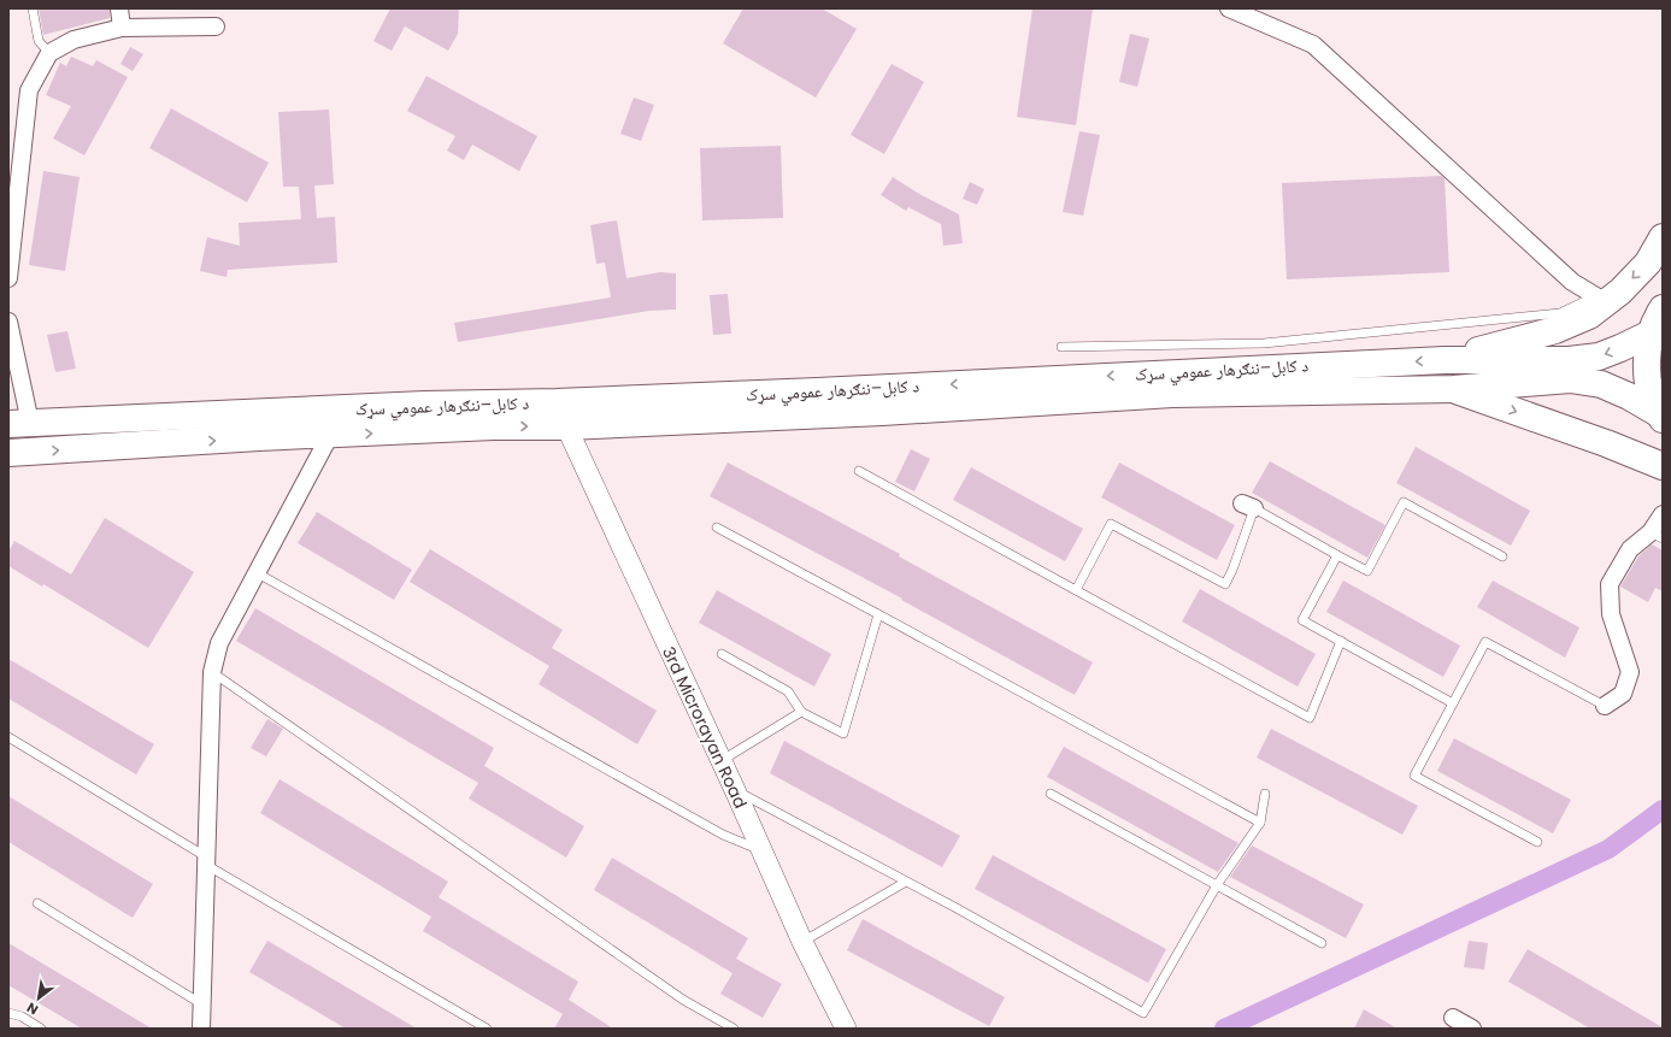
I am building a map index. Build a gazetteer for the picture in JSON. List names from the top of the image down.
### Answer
{
  "streets": {
    "main road": ["د کابل–ننګرهار عمومي سړک"],
    "street": ["3rd Microrayan Road"]
  },
  "crossings": [
    ["د کابل–ننګرهار عمومي سړک", "3rd Microrayan Road"]
  ],
  "north": "bottom left"
}
